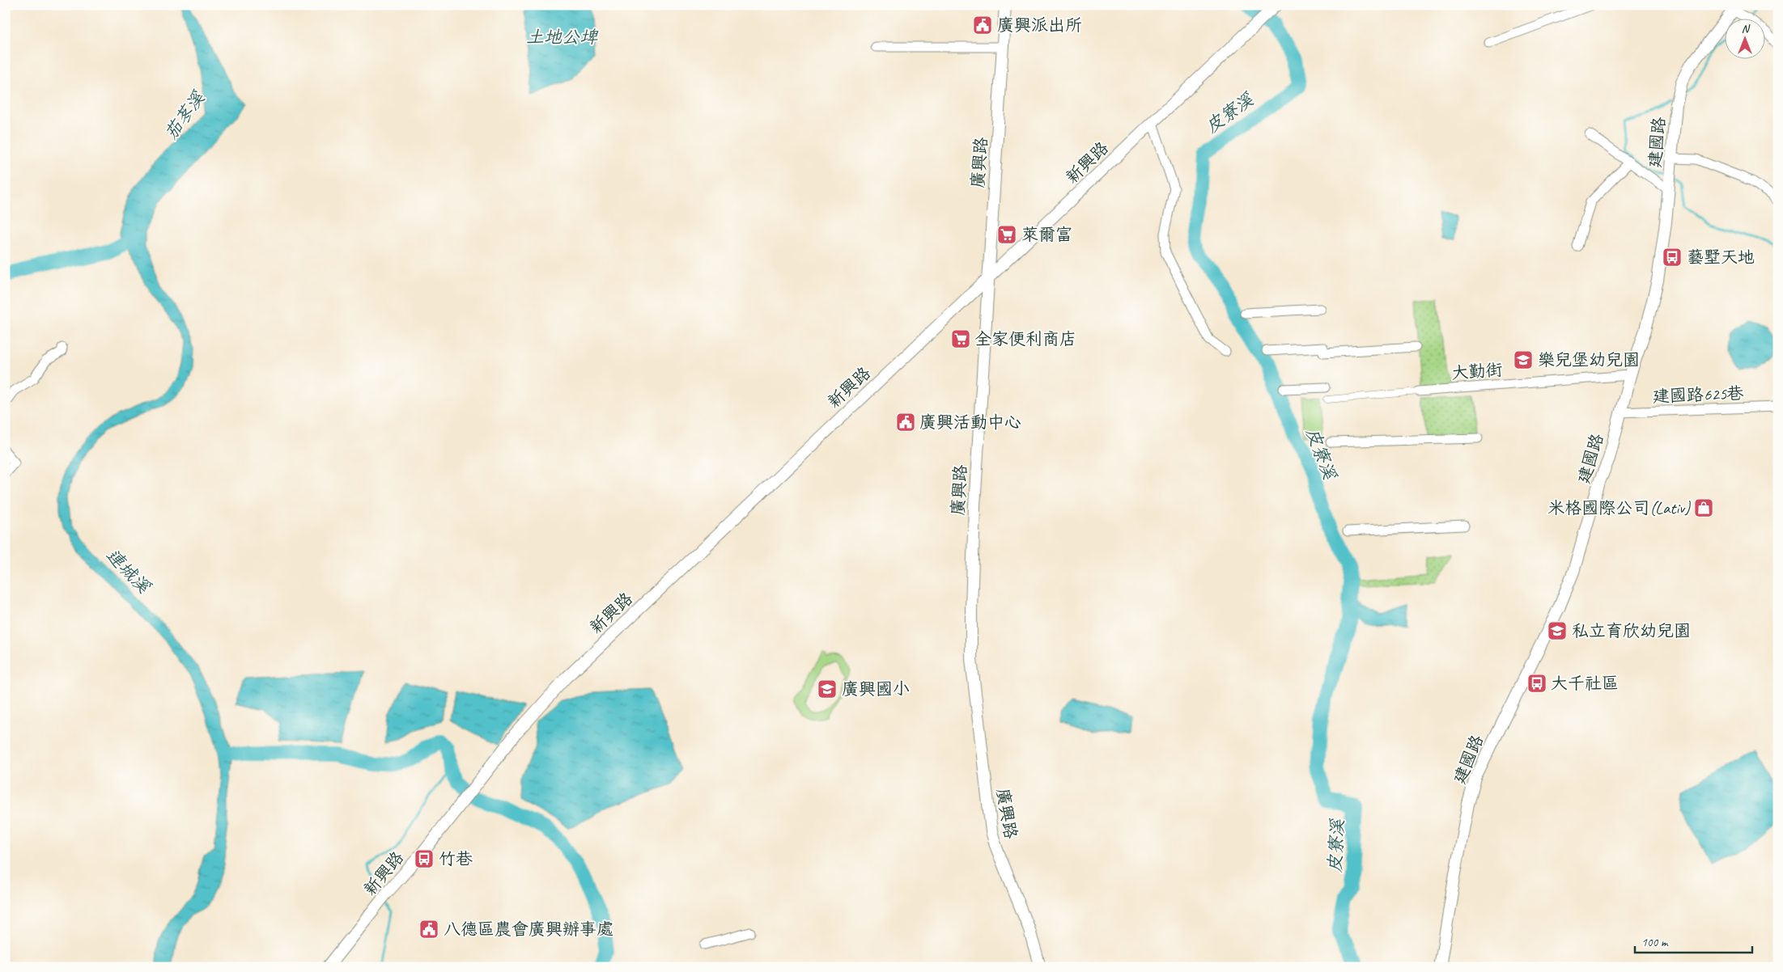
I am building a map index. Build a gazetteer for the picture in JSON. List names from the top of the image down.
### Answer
{
  "streets": {
    "street": [
      "建國路",
      "廣興路",
      "新興路",
      "大勤街",
      "建國路625巷"
    ]
  },
  "crossings": [
    ["建國路", "大勤街"],
    ["建國路", "建國路625巷"],
    ["廣興路", "新興路"]
  ],
  "water": [
    "土地公埤",
    "皮寮溪",
    "茄苳溪",
    "連城溪"
  ],
  "places": {
    "public building": ["廣興派出所", "廣興活動中心", "八德區農會廣興辦事處"],
    "supermarket": ["萊爾富", "全家便利商店"],
    "bus stop": ["藝墅天地", "大千社區", "竹巷"],
    "school or university": ["樂兒堡幼兒園", "私立育欣幼兒園", "廣興國小"],
    "shop": ["米格國際公司(Lativ)"]
  },
  "scale_bar": "100 m",
  "north": "top"
}
